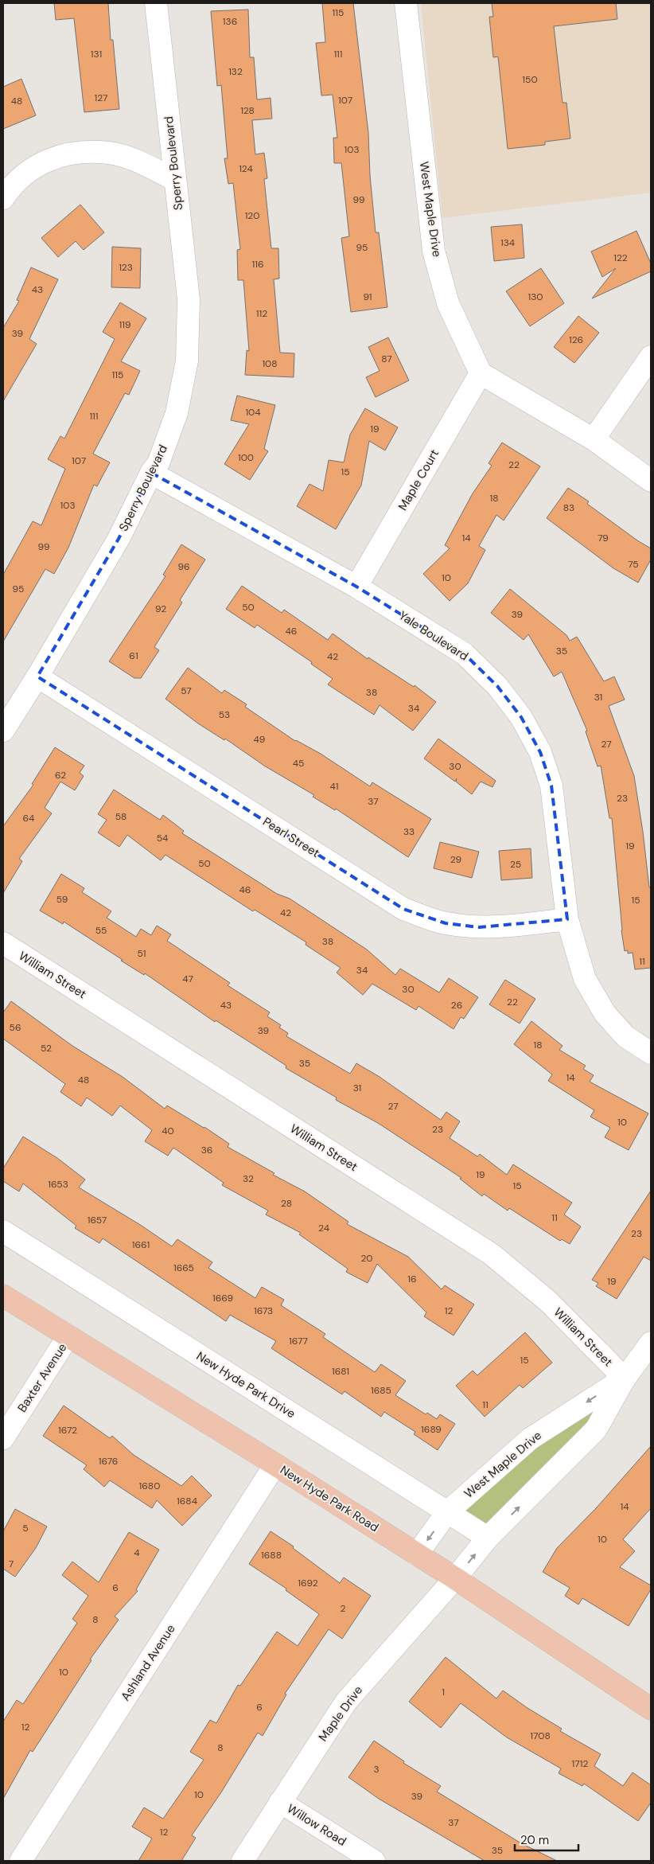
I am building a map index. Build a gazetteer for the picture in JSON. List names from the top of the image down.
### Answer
{
  "streets": {
    "main road": ["New Hyde Park Road"],
    "street": [
      "Sperry Boulevard",
      "West Maple Drive",
      "Maple Court",
      "Yale Boulevard",
      "Pearl Street",
      "William Street",
      "Baxter Avenue",
      "New Hyde Park Drive",
      "Ashland Avenue",
      "Maple Drive",
      "Willow Road"
    ]
  },
  "crossings": [
    ["Sperry Boulevard", "Yale Boulevard"],
    ["Sperry Boulevard", "Pearl Street"],
    ["West Maple Drive", "Maple Court"],
    ["West Maple Drive", "William Street"],
    ["West Maple Drive", "New Hyde Park Drive"],
    ["West Maple Drive", "New Hyde Park Road"],
    ["West Maple Drive", "Maple Drive"],
    ["Maple Court", "Yale Boulevard"],
    ["Yale Boulevard", "Pearl Street"],
    ["Baxter Avenue", "New Hyde Park Road"],
    ["New Hyde Park Road", "Ashland Avenue"],
    ["New Hyde Park Road", "Maple Drive"],
    ["Maple Drive", "Willow Road"]
  ],
  "house_numbers": [
    "115",
    "136",
    "131",
    "111",
    "132",
    "150",
    "127",
    "107",
    "48",
    "128",
    "103",
    "124",
    "99",
    "120",
    "134",
    "95",
    "122",
    "116",
    "123",
    "43",
    "91",
    "130",
    "112",
    "119",
    "39",
    "126",
    "87",
    "108",
    "115",
    "104",
    "111",
    "19",
    "100",
    "107",
    "22",
    "15",
    "18",
    "103",
    "83",
    "14",
    "79",
    "99",
    "75",
    "96",
    "10",
    "95",
    "50",
    "92",
    "39",
    "46",
    "35",
    "61",
    "42",
    "57",
    "38",
    "31",
    "34",
    "53",
    "49",
    "27",
    "45",
    "30",
    "62",
    "41",
    "23",
    "37",
    "58",
    "64",
    "33",
    "54",
    "19",
    "29",
    "50",
    "25",
    "46",
    "59",
    "15",
    "42",
    "55",
    "38",
    "51",
    "11",
    "34",
    "47",
    "30",
    "22",
    "43",
    "26",
    "56",
    "39",
    "18",
    "52",
    "35",
    "14",
    "48",
    "31",
    "27",
    "10",
    "23",
    "40",
    "36",
    "19",
    "32",
    "1653",
    "15",
    "28",
    "11",
    "1657",
    "24",
    "23",
    "1661",
    "20",
    "1665",
    "16",
    "19",
    "1669",
    "1673",
    "12",
    "1677",
    "15",
    "1681",
    "1685",
    "11",
    "1689",
    "1672",
    "1676",
    "1680",
    "1684",
    "14",
    "5",
    "10",
    "4",
    "1688",
    "7",
    "1692",
    "6",
    "2",
    "8",
    "10",
    "1",
    "6",
    "12",
    "1708",
    "8",
    "1712",
    "3",
    "10",
    "39",
    "37",
    "12",
    "35"
  ],
  "scale_bar": "20 m"
}
